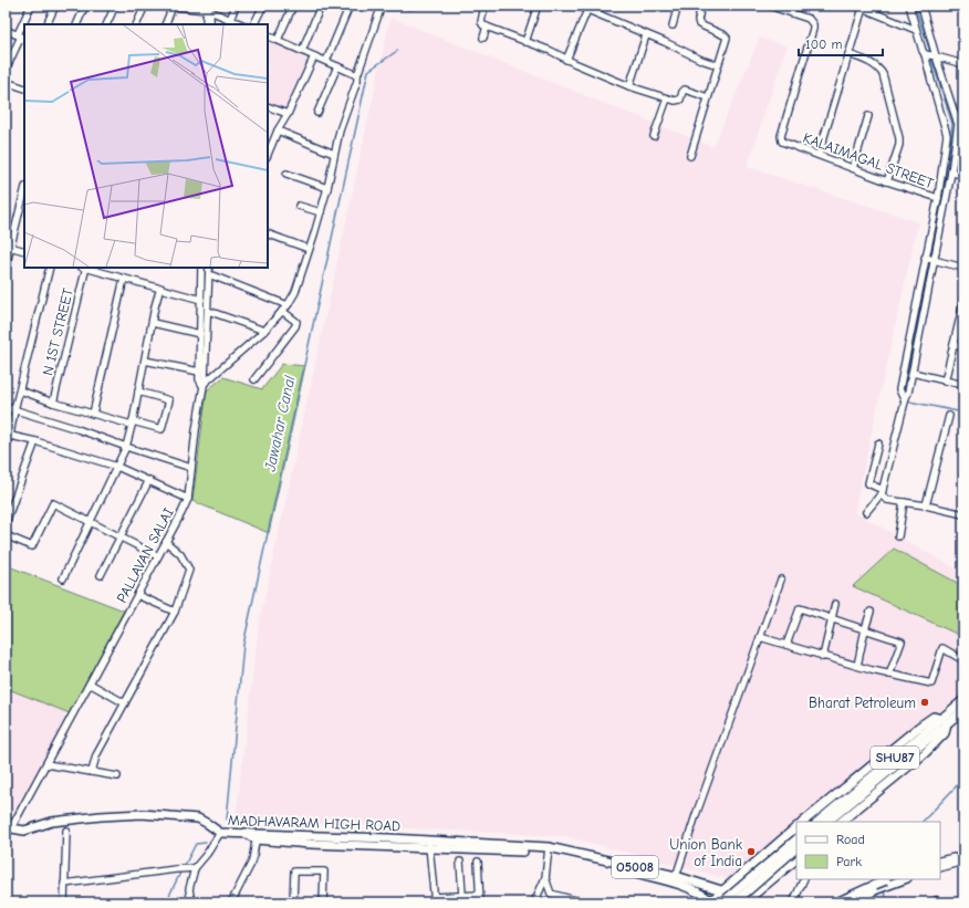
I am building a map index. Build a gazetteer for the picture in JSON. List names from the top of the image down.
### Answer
{
  "streets": {
    "main road": ["SHU87", "MADHAVARAM HIGH ROAD", "O5008"],
    "street": ["KALAIMAGAL STREET", "N 1ST STREET", "PALLAVAN SALAI"]
  },
  "crossings": [
    ["PALLAVAN SALAI", "MADHAVARAM HIGH ROAD"]
  ],
  "water": ["Jawahar Canal"],
  "places": ["Bharat Petroleum", "Union Bank of India"],
  "legend": ["Road", "Park"],
  "scale_bar": "100 m"
}
